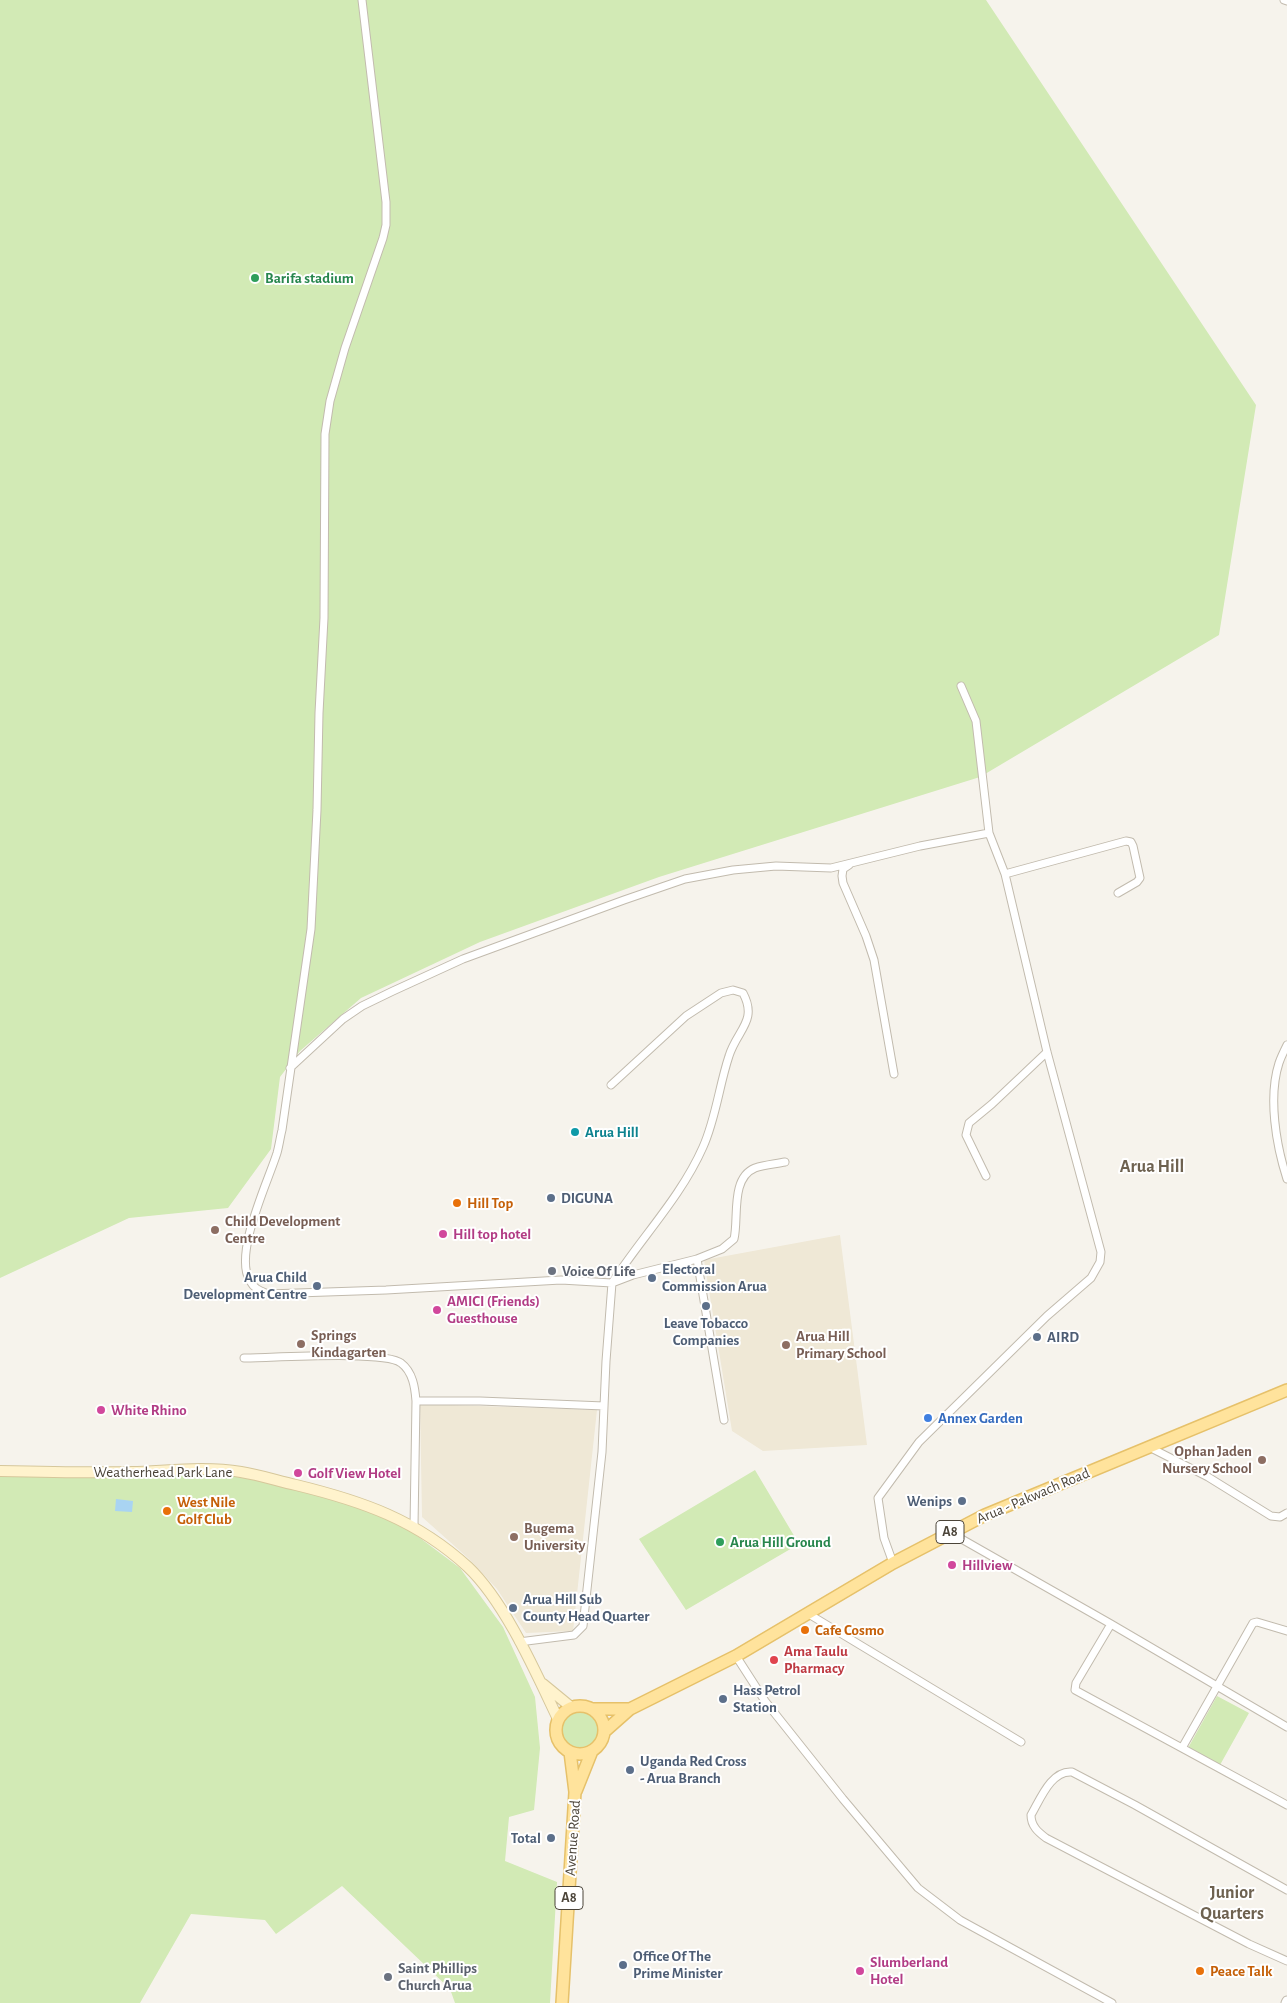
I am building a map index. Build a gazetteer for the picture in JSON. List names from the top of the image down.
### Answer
{
  "streets": {
    "main road": [
      "Weatherhead Park Lane",
      "Arua - Pakwach Road",
      "A8",
      "Avenue Road"
    ]
  },
  "crossings": [
    ["Weatherhead Park Lane", "Arua - Pakwach Road"],
    ["Weatherhead Park Lane", "A8"],
    ["Weatherhead Park Lane", "Avenue Road"],
    ["Arua - Pakwach Road", "A8"],
    ["Arua - Pakwach Road", "Avenue Road"],
    ["A8", "Avenue Road"]
  ],
  "districts": ["Arua Hill", "Junior Quarters"],
  "places": [
    "Barifa stadium",
    "Arua Hill",
    "DIGUNA",
    "Hill Top",
    "Child Development Centre",
    "Hill top hotel",
    "Voice Of Life",
    "Electoral Commission Arua",
    "Arua Child Development Centre",
    "Leave Tobacco Companies",
    "AMICI (Friends) Guesthouse",
    "AIRD",
    "Springs Kindagarten",
    "Arua Hill Primary School",
    "White Rhino",
    "Annex Garden",
    "Ophan Jaden Nursery School",
    "Golf View Hotel",
    "Wenips",
    "West Nile Golf Club",
    "Bugema University",
    "Arua Hill Ground",
    "Hillview",
    "Arua Hill Sub County Head Quarter",
    "Cafe Cosmo",
    "Ama Taulu Pharmacy",
    "Hass Petrol Station",
    "Uganda Red Cross - Arua Branch",
    "Total",
    "Office Of The Prime Minister",
    "Slumberland Hotel",
    "Peace Talk",
    "Saint Phillips Church Arua"
  ]
}
